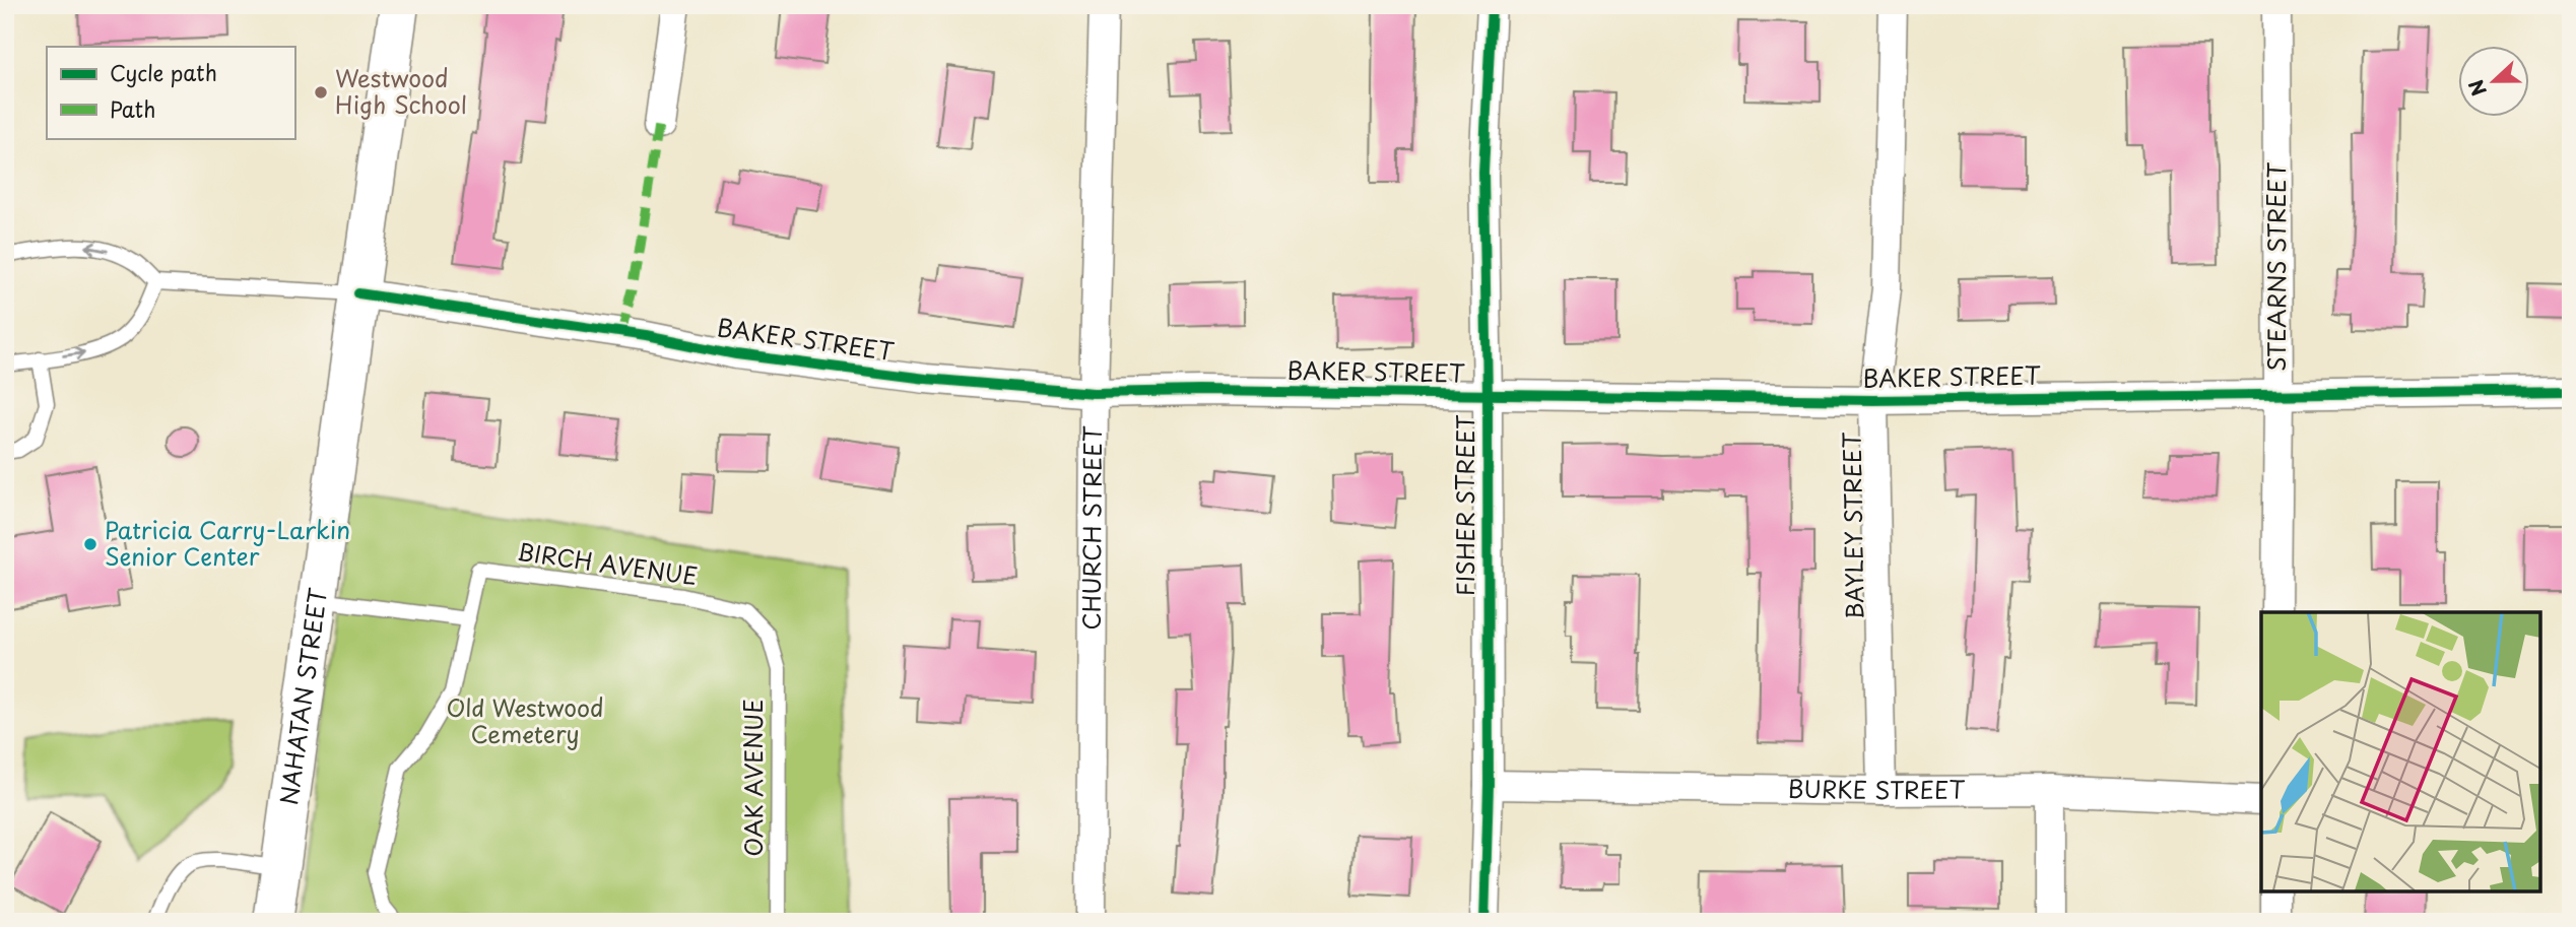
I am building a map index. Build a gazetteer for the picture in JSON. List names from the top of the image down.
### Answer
{
  "streets": {
    "main road": ["NAHATAN STREET"],
    "street": [
      "STEARNS STREET",
      "BAKER STREET",
      "FISHER STREET",
      "BAYLEY STREET",
      "CHURCH STREET",
      "BURKE STREET"
    ],
    "lane": ["BIRCH AVENUE", "OAK AVENUE"]
  },
  "crossings": [
    ["STEARNS STREET", "BAKER STREET"],
    ["BAKER STREET", "FISHER STREET"],
    ["BAKER STREET", "BAYLEY STREET"],
    ["BAKER STREET", "CHURCH STREET"],
    ["BAKER STREET", "NAHATAN STREET"],
    ["FISHER STREET", "BURKE STREET"],
    ["BAYLEY STREET", "BURKE STREET"],
    ["BIRCH AVENUE", "OAK AVENUE"]
  ],
  "parks": ["Old Westwood Cemetery"],
  "places": ["Westwood High School", "Patricia Carry-Larkin Senior Center"],
  "legend": ["Cycle path", "Path"],
  "north": "left"
}
